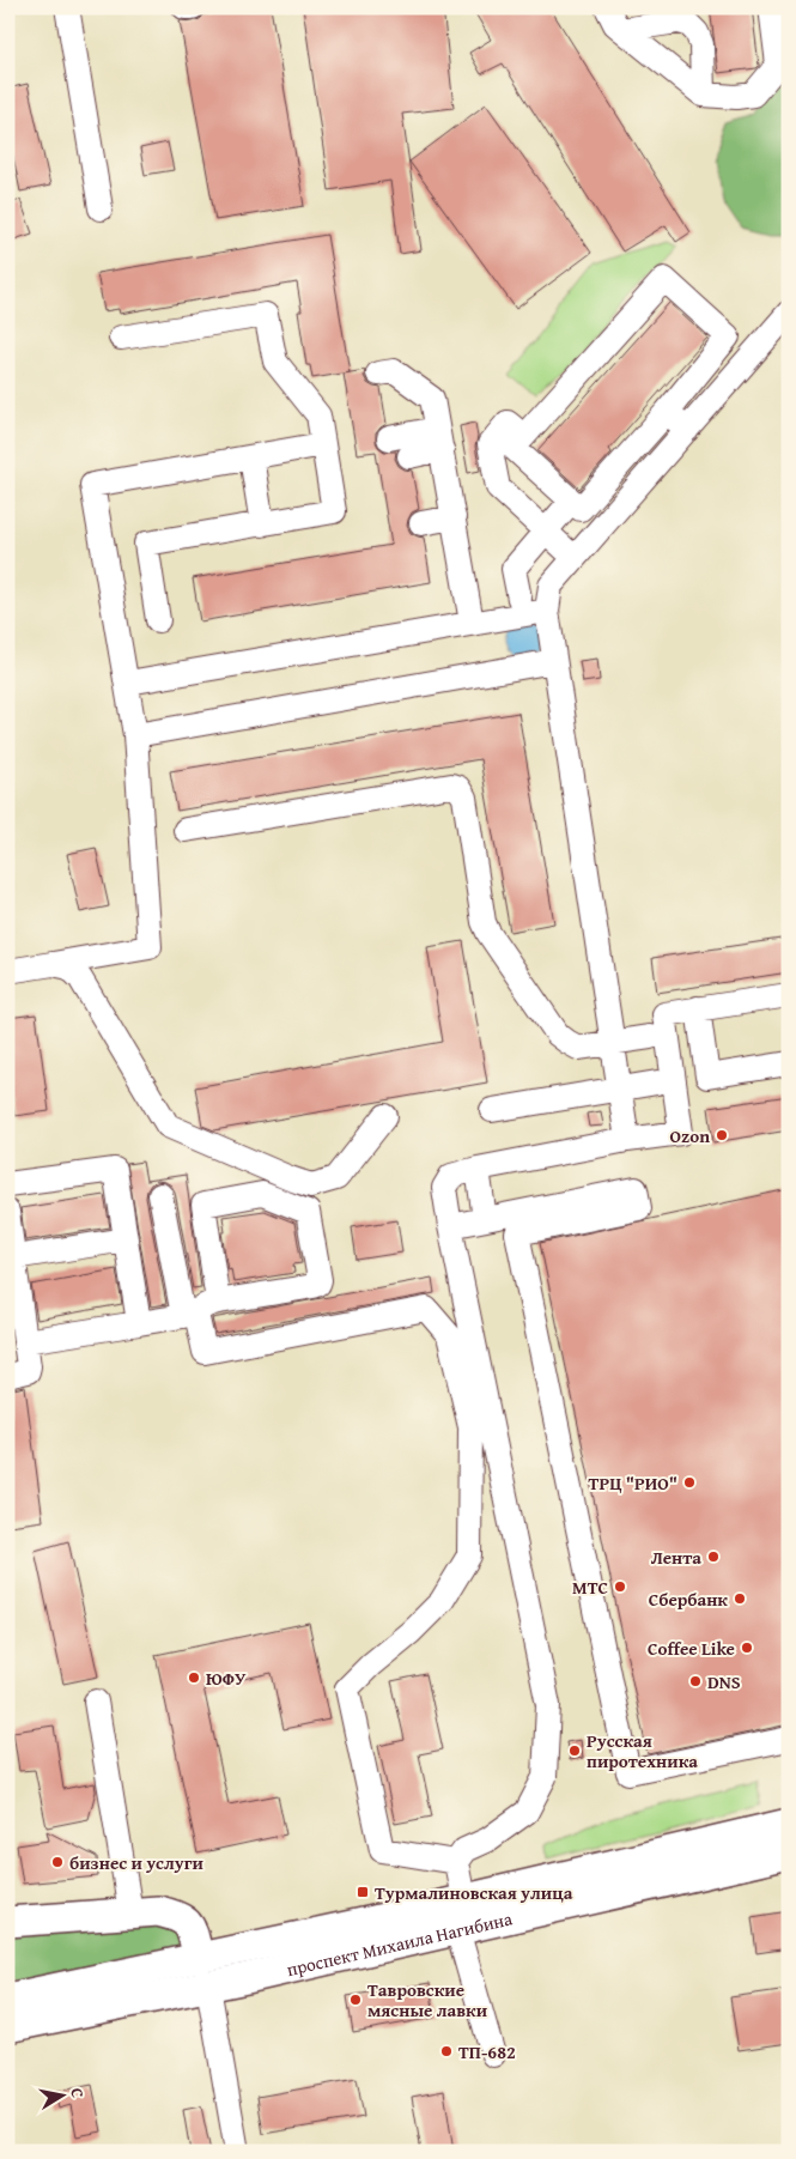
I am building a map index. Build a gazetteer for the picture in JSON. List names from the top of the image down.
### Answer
{
  "streets": {
    "main road": ["проспект Михаила Нагибина"]
  },
  "places": {
    "other": [
      "Ozon",
      "ТРЦ \"РИО\"",
      "Лента",
      "МТС",
      "Сбербанк",
      "Coffee Like",
      "ЮФУ",
      "DNS",
      "Русская пиротехника",
      "бизнес и услуги",
      "Тавровские мясные лавки",
      "ТП-682"
    ],
    "transit": ["Турмалиновская улица"]
  },
  "north": "right"
}
